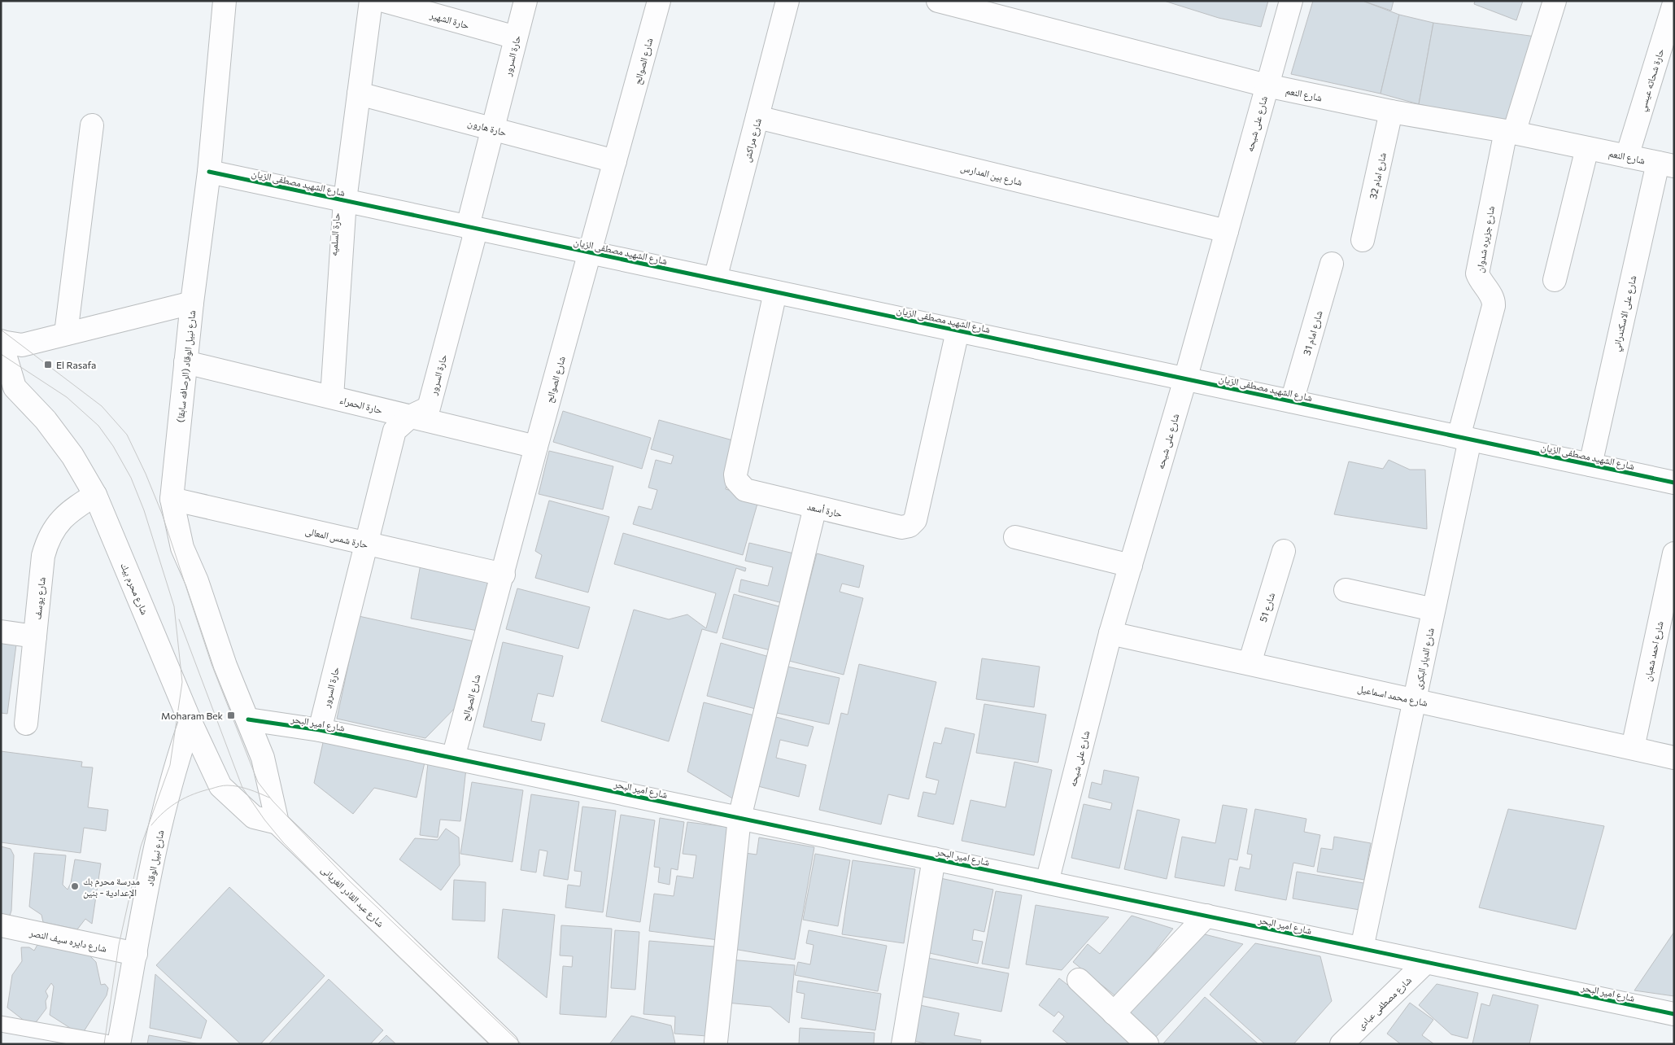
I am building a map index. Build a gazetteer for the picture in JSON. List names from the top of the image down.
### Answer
{
  "streets": {
    "street": [
      "حارة الشهير",
      "حارة السرور",
      "شارع الصوالح",
      "حارة شحاته عيسي",
      "شارع النعم",
      "شارع على شيحه",
      "حارة هارون",
      "شارع مراكش",
      "شارع بين المدارس",
      "شارع امام 32",
      "شارع الشهيد مصطفى الزيان",
      "حارة السلميه",
      "شارع جزيره شدوان",
      "شارع على الاسكندراني",
      "شارع امام 31",
      "شارع نبيل الوقاد (الرصافه سابقا)",
      "حارة الحمراء",
      "حارة أسعد",
      "حارة شمس المعالى",
      "شارع محرم بيك",
      "شارع يوسف",
      "شارع 51",
      "شارع احمد شعبان",
      "شارع الديار البكرى",
      "شارع محمد اسماعيل",
      "شارع امير البحر",
      "شارع نبيل الوقاد",
      "شارع عبد القادر الغريانى",
      "شارع دايره سيف النصر",
      "شارع مصطفى عبادى"
    ]
  },
  "crossings": [
    ["حارة الشهير", "حارة السرور"],
    ["حارة السرور", "حارة هارون"],
    ["حارة السرور", "شارع الشهيد مصطفى الزيان"],
    ["حارة السرور", "حارة الحمراء"],
    ["حارة السرور", "حارة شمس المعالى"],
    ["حارة السرور", "شارع امير البحر"],
    ["شارع الصوالح", "حارة هارون"],
    ["شارع الصوالح", "شارع الشهيد مصطفى الزيان"],
    ["شارع الصوالح", "حارة الحمراء"],
    ["شارع الصوالح", "حارة شمس المعالى"],
    ["شارع الصوالح", "شارع امير البحر"],
    ["حارة شحاته عيسي", "شارع النعم"],
    ["شارع النعم", "شارع على شيحه"],
    ["شارع النعم", "شارع امام 32"],
    ["شارع النعم", "شارع جزيره شدوان"],
    ["شارع النعم", "شارع على الاسكندراني"],
    ["شارع على شيحه", "شارع بين المدارس"],
    ["شارع على شيحه", "شارع الشهيد مصطفى الزيان"],
    ["شارع على شيحه", "شارع محمد اسماعيل"],
    ["شارع على شيحه", "شارع امير البحر"],
    ["حارة هارون", "حارة السلميه"],
    ["شارع مراكش", "شارع بين المدارس"],
    ["شارع مراكش", "شارع الشهيد مصطفى الزيان"],
    ["شارع الشهيد مصطفى الزيان", "حارة السلميه"],
    ["شارع الشهيد مصطفى الزيان", "شارع جزيره شدوان"],
    ["شارع الشهيد مصطفى الزيان", "شارع على الاسكندراني"],
    ["شارع الشهيد مصطفى الزيان", "شارع امام 31"],
    ["شارع الشهيد مصطفى الزيان", "شارع نبيل الوقاد (الرصافه سابقا)"],
    ["شارع الشهيد مصطفى الزيان", "حارة أسعد"],
    ["شارع الشهيد مصطفى الزيان", "شارع الديار البكرى"],
    ["حارة السلميه", "حارة الحمراء"],
    ["شارع جزيره شدوان", "شارع الديار البكرى"],
    ["شارع نبيل الوقاد (الرصافه سابقا)", "حارة الحمراء"],
    ["شارع نبيل الوقاد (الرصافه سابقا)", "حارة شمس المعالى"],
    ["شارع نبيل الوقاد (الرصافه سابقا)", "شارع امير البحر"],
    ["شارع محرم بيك", "شارع يوسف"],
    ["شارع محرم بيك", "شارع نبيل الوقاد"],
    ["شارع محرم بيك", "شارع عبد القادر الغريانى"],
    ["شارع 51", "شارع محمد اسماعيل"],
    ["شارع احمد شعبان", "شارع محمد اسماعيل"],
    ["شارع الديار البكرى", "شارع محمد اسماعيل"],
    ["شارع الديار البكرى", "شارع امير البحر"],
    ["شارع امير البحر", "شارع مصطفى عبادى"],
    ["شارع نبيل الوقاد", "شارع دايره سيف النصر"]
  ],
  "places": {
    "transit": ["El Rasafa", "Moharam Bek"],
    "other": ["مدرسة محرم بك الإعدادية - بنين"]
  }
}
